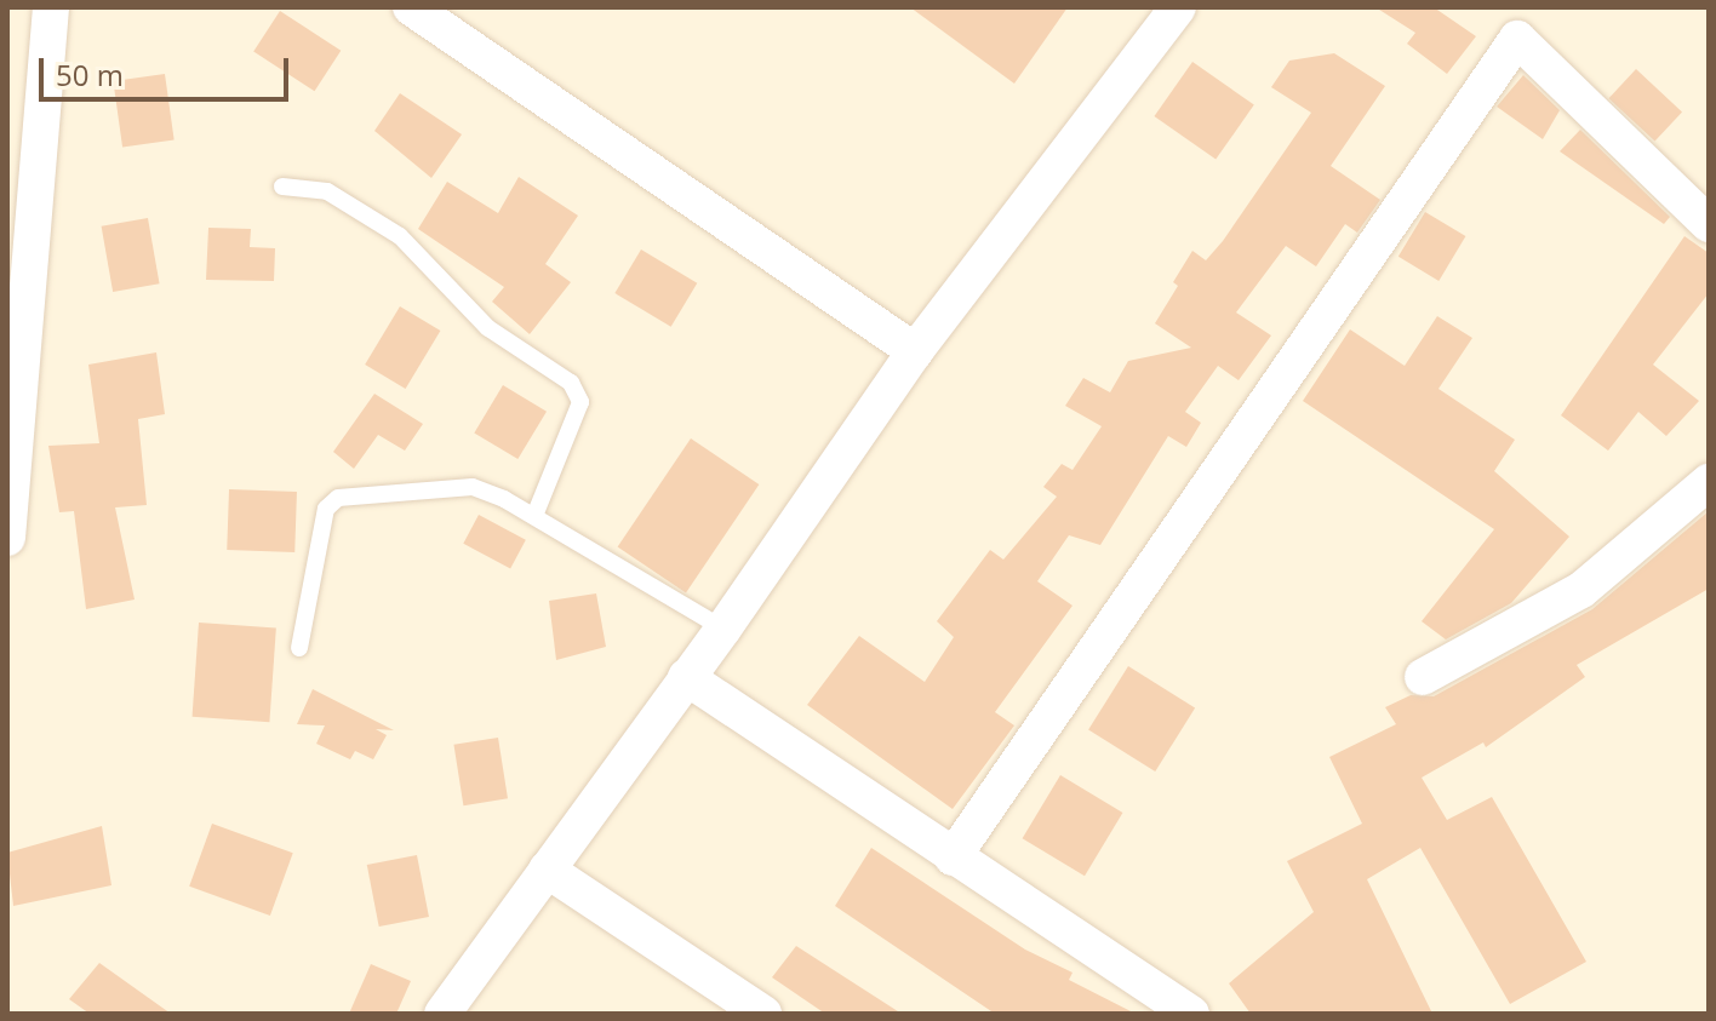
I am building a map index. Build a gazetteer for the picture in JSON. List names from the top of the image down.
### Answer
{
  "scale_bar": "50 m"
}
